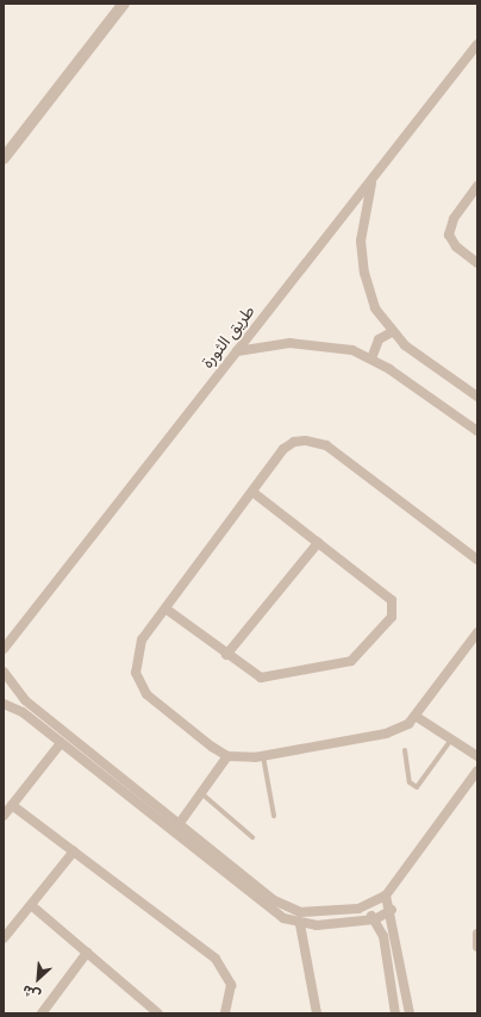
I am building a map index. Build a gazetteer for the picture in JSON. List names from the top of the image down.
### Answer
{
  "streets": {
    "street": ["طريق الثورة"]
  },
  "north": "bottom left"
}
